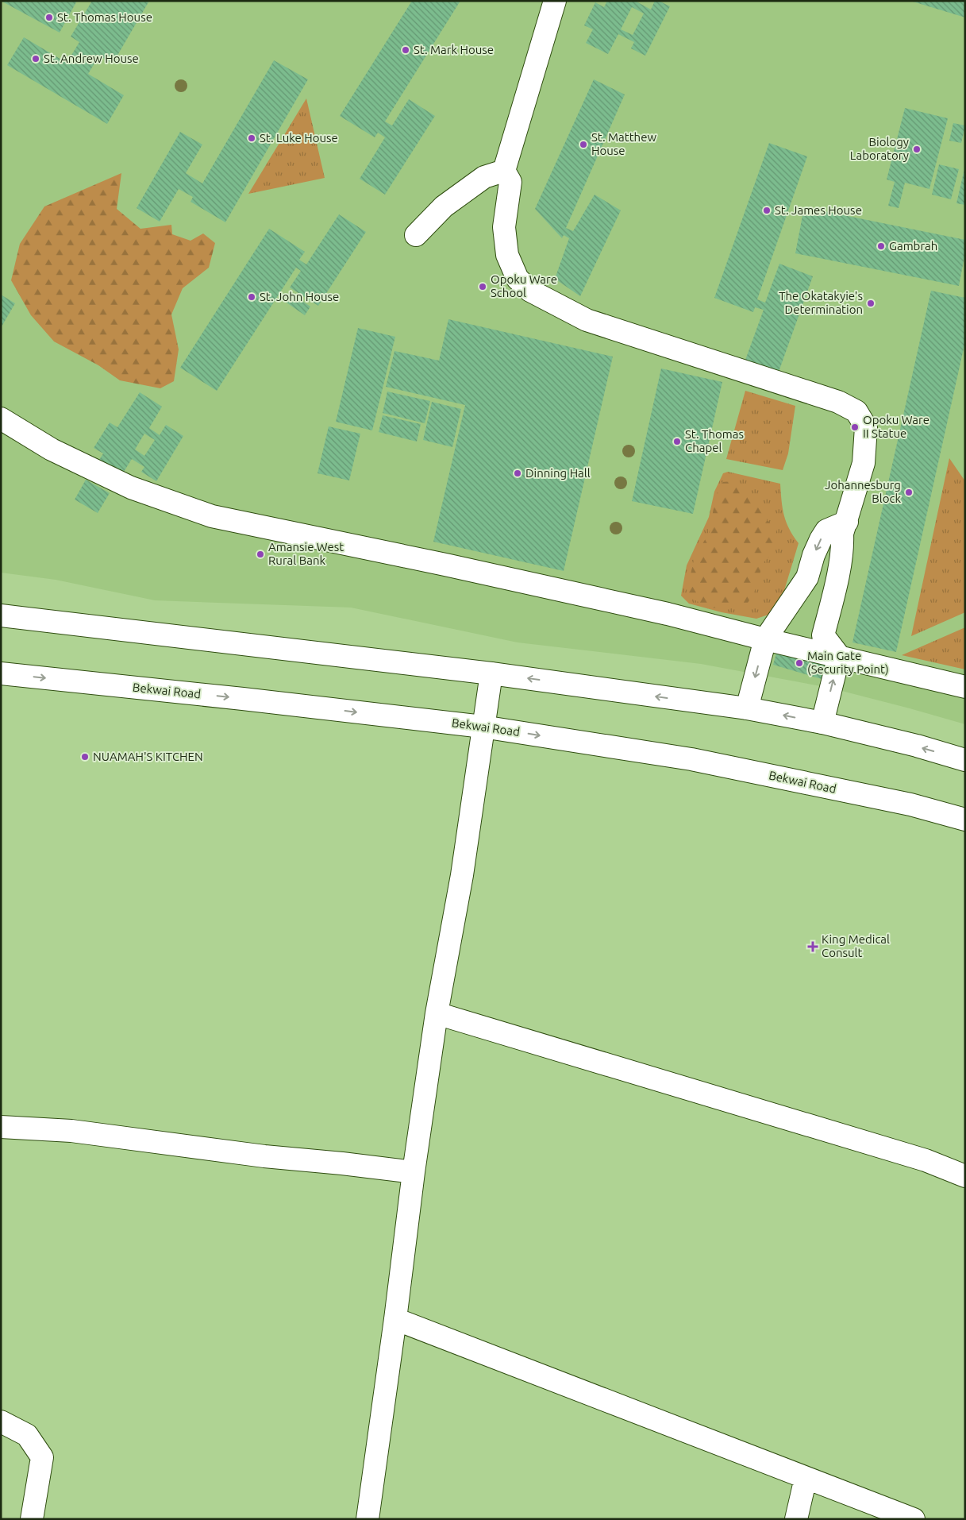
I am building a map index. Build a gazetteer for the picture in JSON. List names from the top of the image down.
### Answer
{
  "streets": {
    "main road": ["Bekwai Road"]
  },
  "places": {
    "other": [
      "St. Thomas House",
      "St. Mark House",
      "St. Andrew House",
      "St. Luke House",
      "St. Matthew House",
      "Biology Laboratory",
      "St. James House",
      "Gambrah",
      "Opoku Ware School",
      "St. John House",
      "The Okatakyie's Determination",
      "Opoku Ware II Statue",
      "St. Thomas Chapel",
      "Dinning Hall",
      "Johannesburg Block",
      "Amansie West Rural Bank",
      "Main Gate (Security Point)",
      "NUAMAH'S KITCHEN"
    ],
    "health": ["King Medical Consult"]
  }
}
